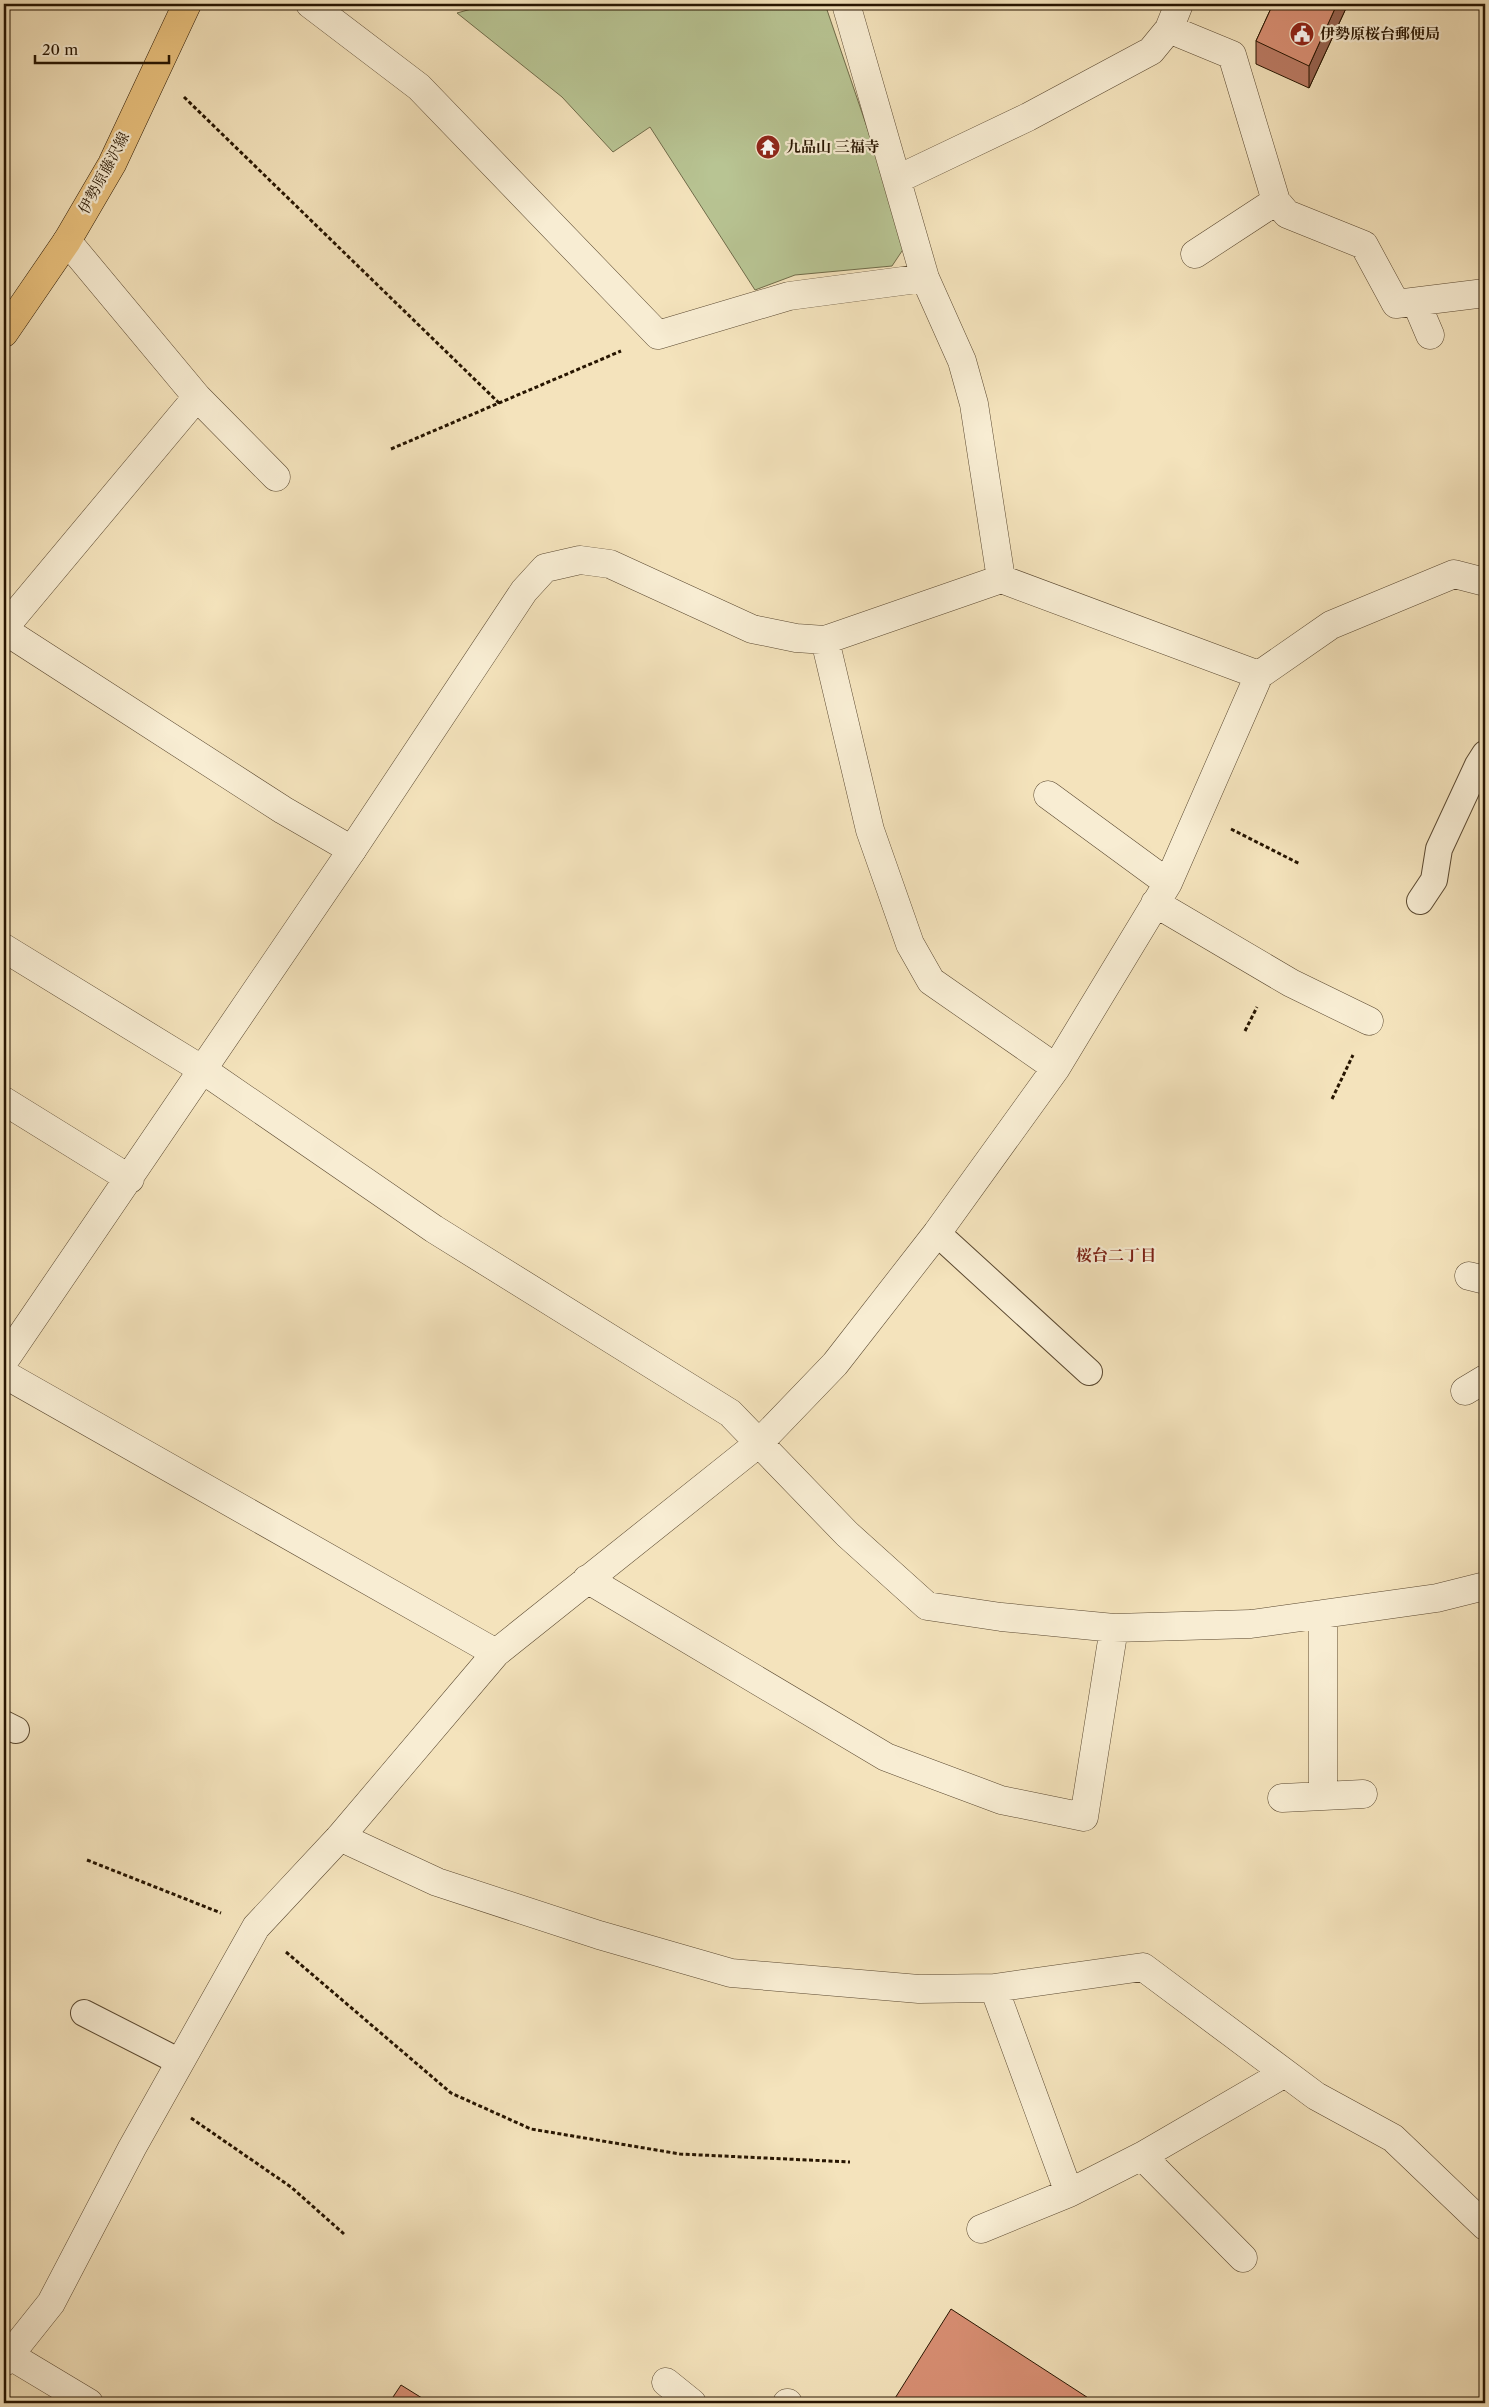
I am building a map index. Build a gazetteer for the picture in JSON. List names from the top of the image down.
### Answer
{
  "streets": {
    "main road": ["伊勢原藤沢線"]
  },
  "districts": ["桜台二丁目"],
  "places": {
    "public building": ["伊勢原桜台郵便局"],
    "temple": ["九品山 三福寺"]
  },
  "scale_bar": "20 m"
}
